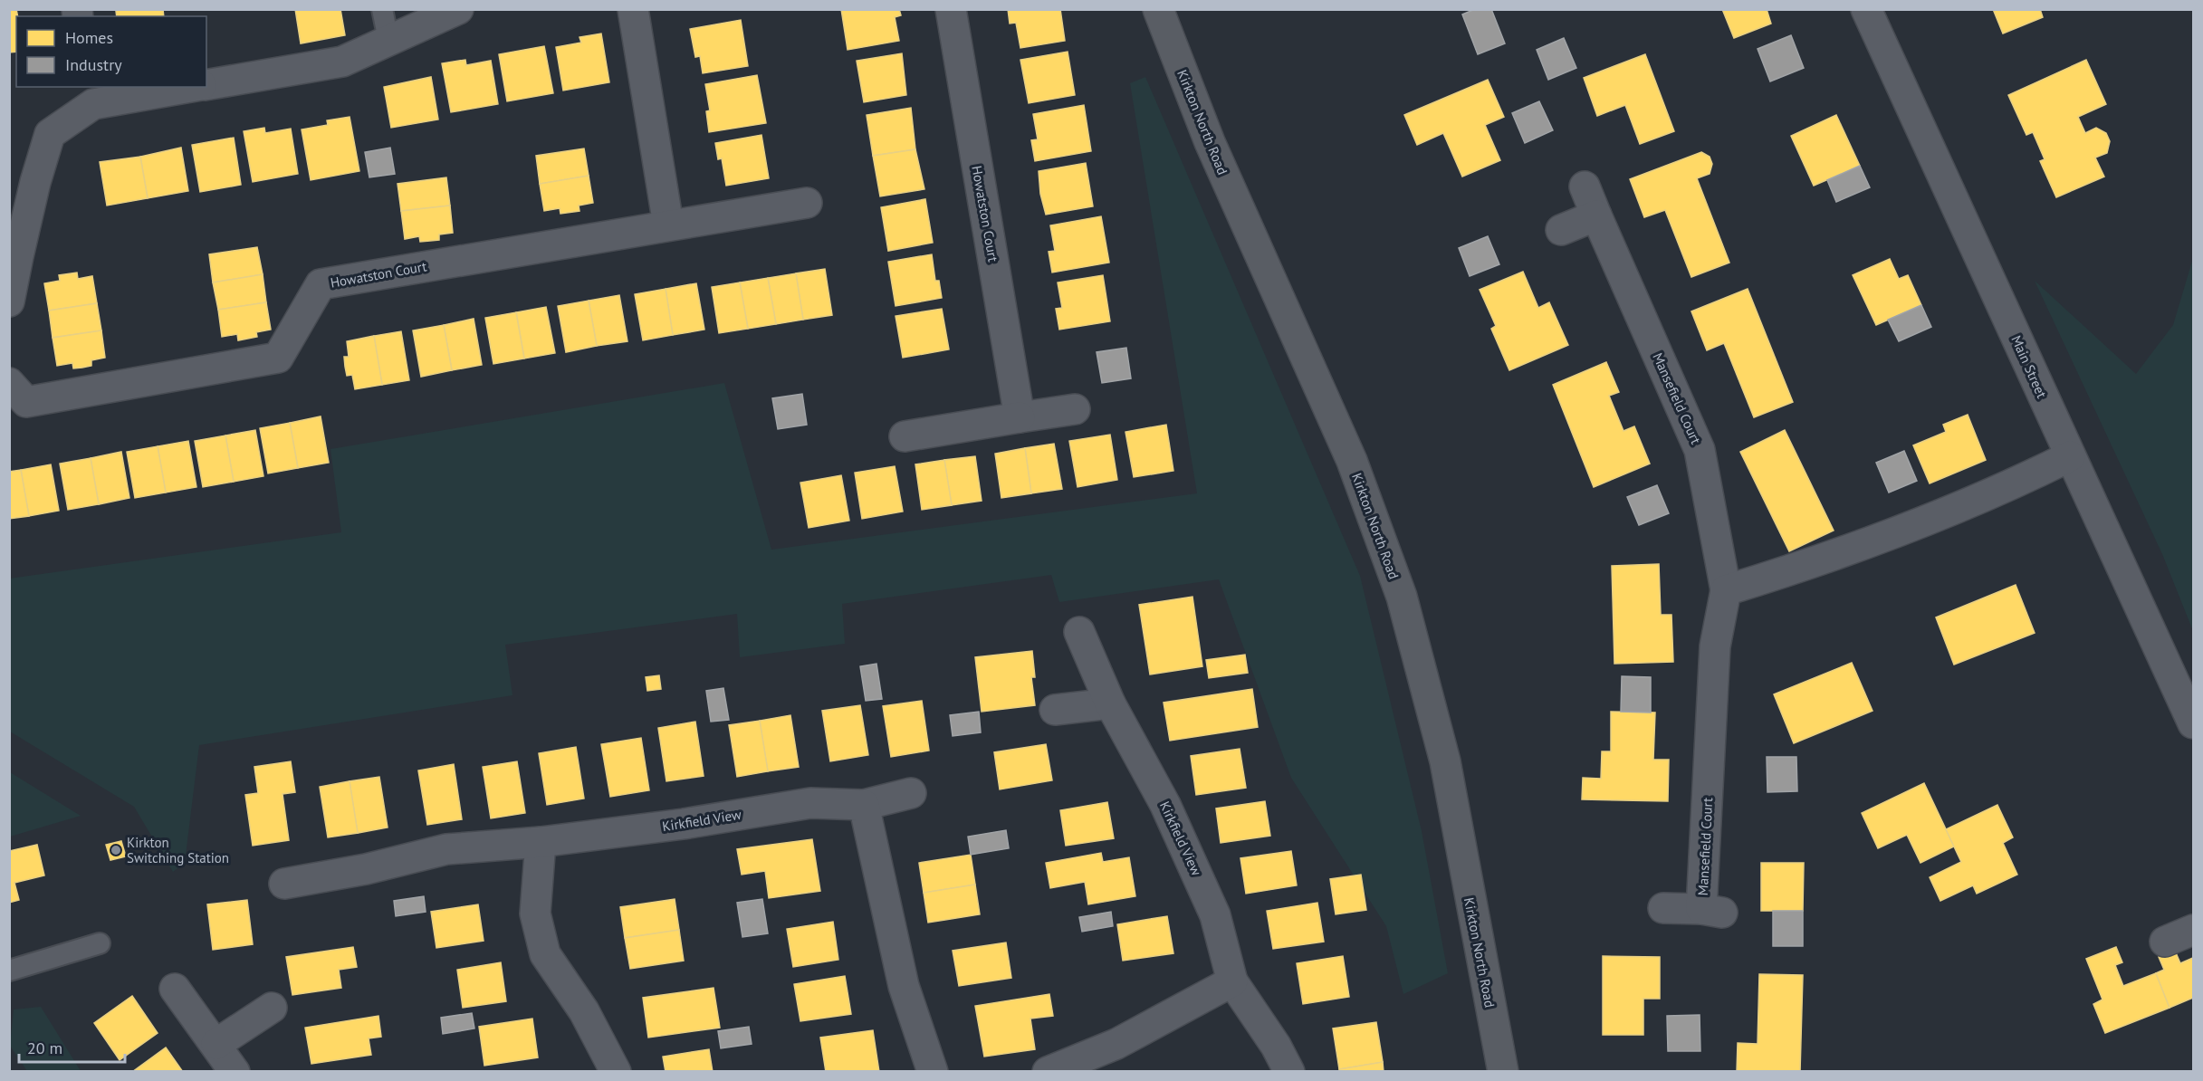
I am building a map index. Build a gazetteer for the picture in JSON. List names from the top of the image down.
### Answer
{
  "streets": {
    "main road": ["Kirkton North Road"],
    "street": [
      "Howatston Court",
      "Main Street",
      "Mansefield Court",
      "Kirkfield View"
    ]
  },
  "places": ["Kirkton Switching Station"],
  "legend": ["Homes", "Industry"],
  "scale_bar": "20 m"
}
